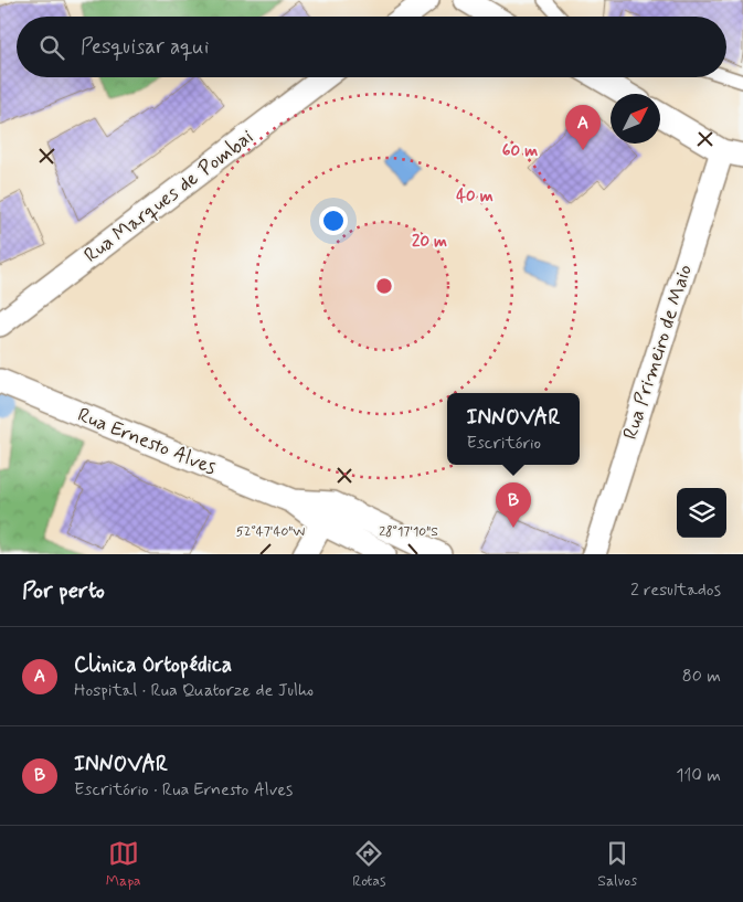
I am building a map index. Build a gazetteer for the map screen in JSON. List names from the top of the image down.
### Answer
{
  "streets": {
    "street": ["Rua Marques de Pombai", "Rua Primeiro de Maio", "Rua Ernesto Alves"]
  },
  "north": "top right",
  "page": {
    "search": "Pesquisar aqui",
    "pins": ["A", "B"],
    "popup": ["INNOVAR", "Escritório"],
    "heading": ["Por perto", "2 resultados"],
    "list": [
      {
        "mark": "A",
        "name": "Clinica Ortopédica",
        "note": "Hospital · Rua Quatorze de Julho",
        "value": "80 m"
      },
      {
        "mark": "B",
        "name": "INNOVAR",
        "note": "Escritório · Rua Ernesto Alves",
        "value": "110 m"
      }
    ],
    "nav": ["Mapa", "Rotas", "Salvos"]
  },
  "coordinates": ["28°17'10\"S", "52°47'40\"W"],
  "rings": ["60 m", "40 m", "20 m"]
}
